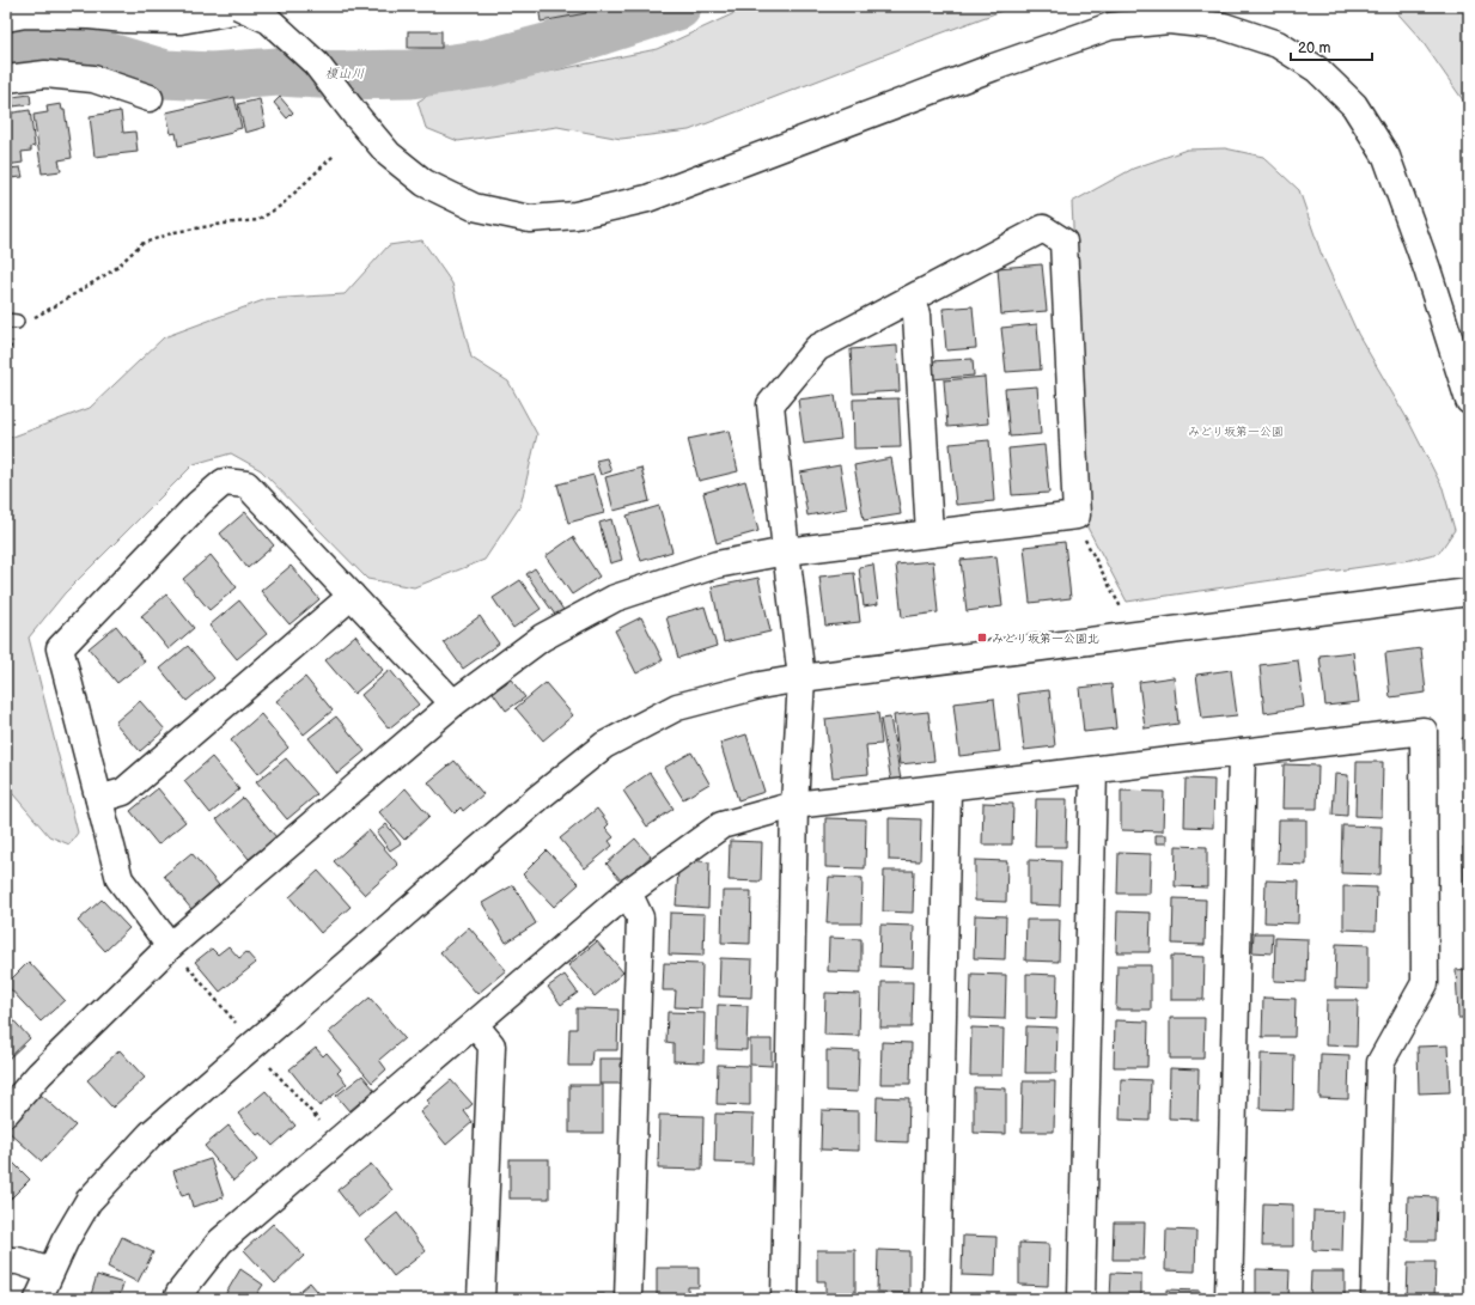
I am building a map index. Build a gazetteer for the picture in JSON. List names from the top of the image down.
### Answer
{
  "water": ["榎山川"],
  "parks": ["みどり坂第一公園"],
  "places": {
    "transit": ["みどり坂第一公園北"]
  },
  "scale_bar": "20 m"
}
